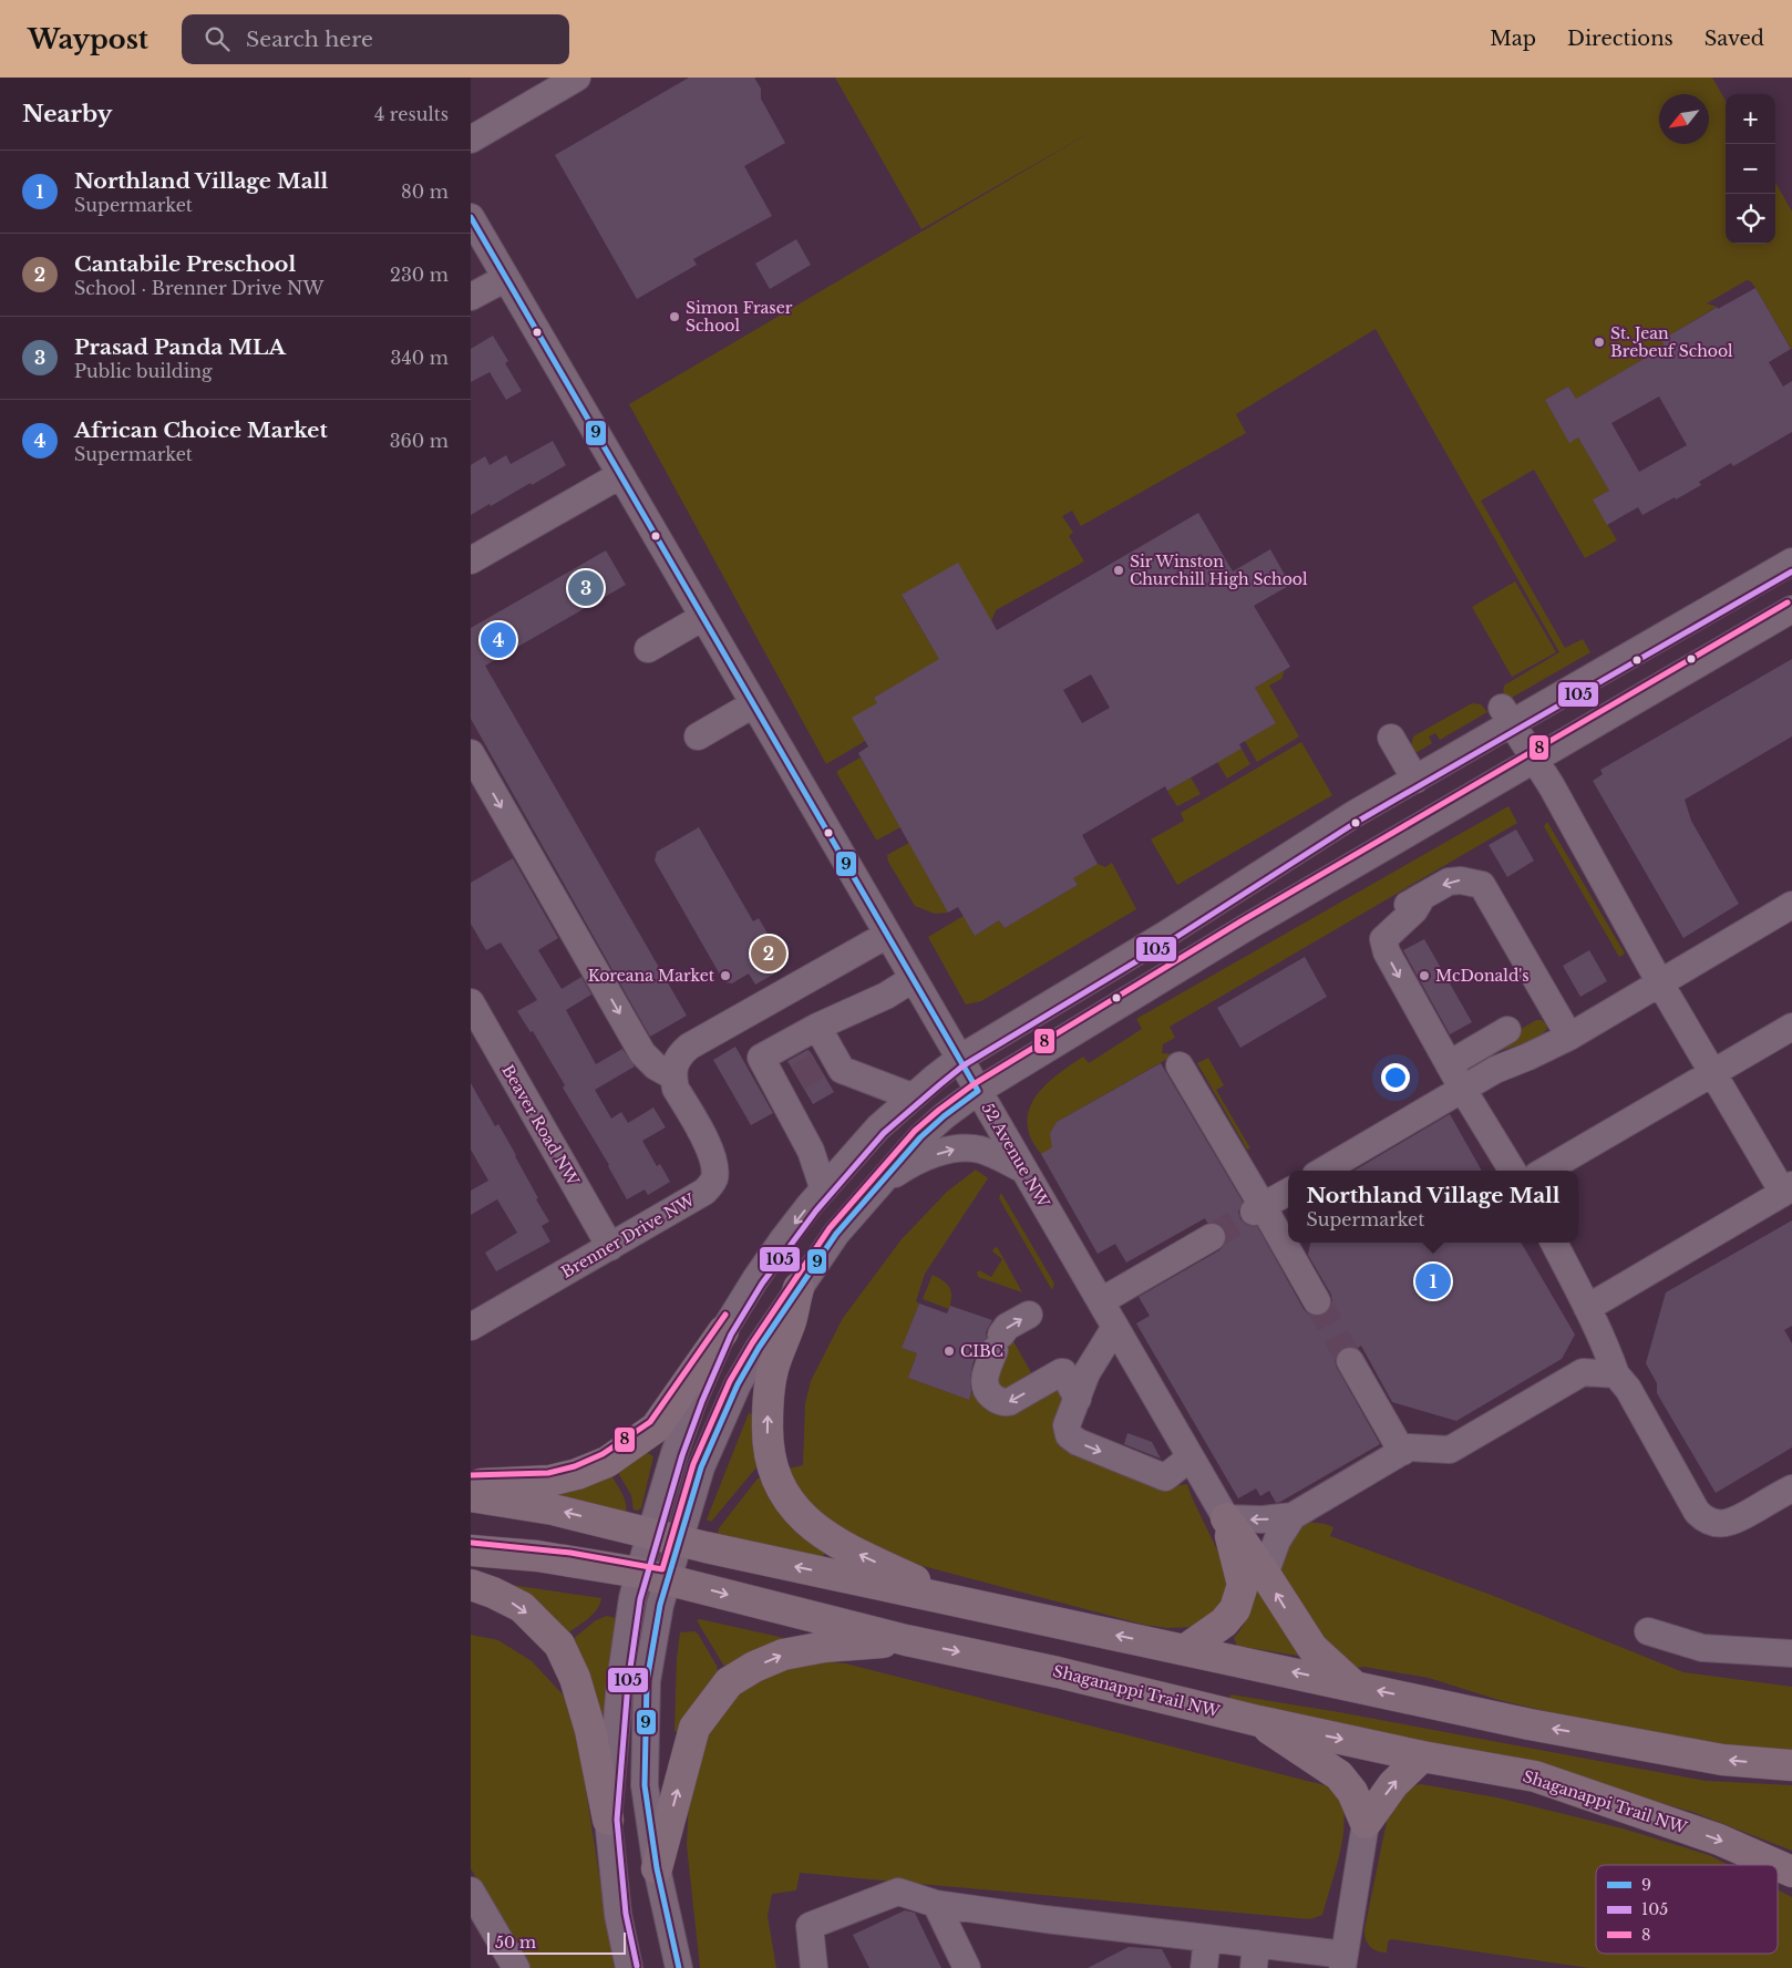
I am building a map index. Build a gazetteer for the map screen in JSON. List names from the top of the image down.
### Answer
{
  "streets": {
    "main road": ["Shaganappi Trail NW"],
    "street": ["Beaver Road NW", "52 Avenue NW", "Brenner Drive NW"]
  },
  "crossings": [
    ["Beaver Road NW", "Brenner Drive NW"]
  ],
  "places": [
    "Simon Fraser School",
    "St. Jean Brebeuf School",
    "Sir Winston Churchill High School",
    "Koreana Market",
    "McDonald's",
    "CIBC"
  ],
  "lines": ["transit line 9", "transit line 105", "transit line 8"],
  "legend": ["9", "105", "8"],
  "scale_bar": "50 m",
  "north": "bottom left",
  "page": {
    "header": "Waypost",
    "search": "Search here",
    "nav": ["Map", "Directions", "Saved"],
    "heading": ["Nearby", "4 results"],
    "map_buttons": ["+", "−"],
    "list": [
      {
        "mark": "1",
        "name": "Northland Village Mall",
        "note": "Supermarket",
        "value": "80 m"
      },
      {
        "mark": "2",
        "name": "Cantabile Preschool",
        "note": "School · Brenner Drive NW",
        "value": "230 m"
      },
      {
        "mark": "3",
        "name": "Prasad Panda MLA",
        "note": "Public building",
        "value": "340 m"
      },
      {
        "mark": "4",
        "name": "African Choice Market",
        "note": "Supermarket",
        "value": "360 m"
      }
    ],
    "pins": [
      "3",
      "4",
      "2",
      "1"
    ],
    "popup": ["Northland Village Mall", "Supermarket"],
    "scale": "50 m"
  }
}
